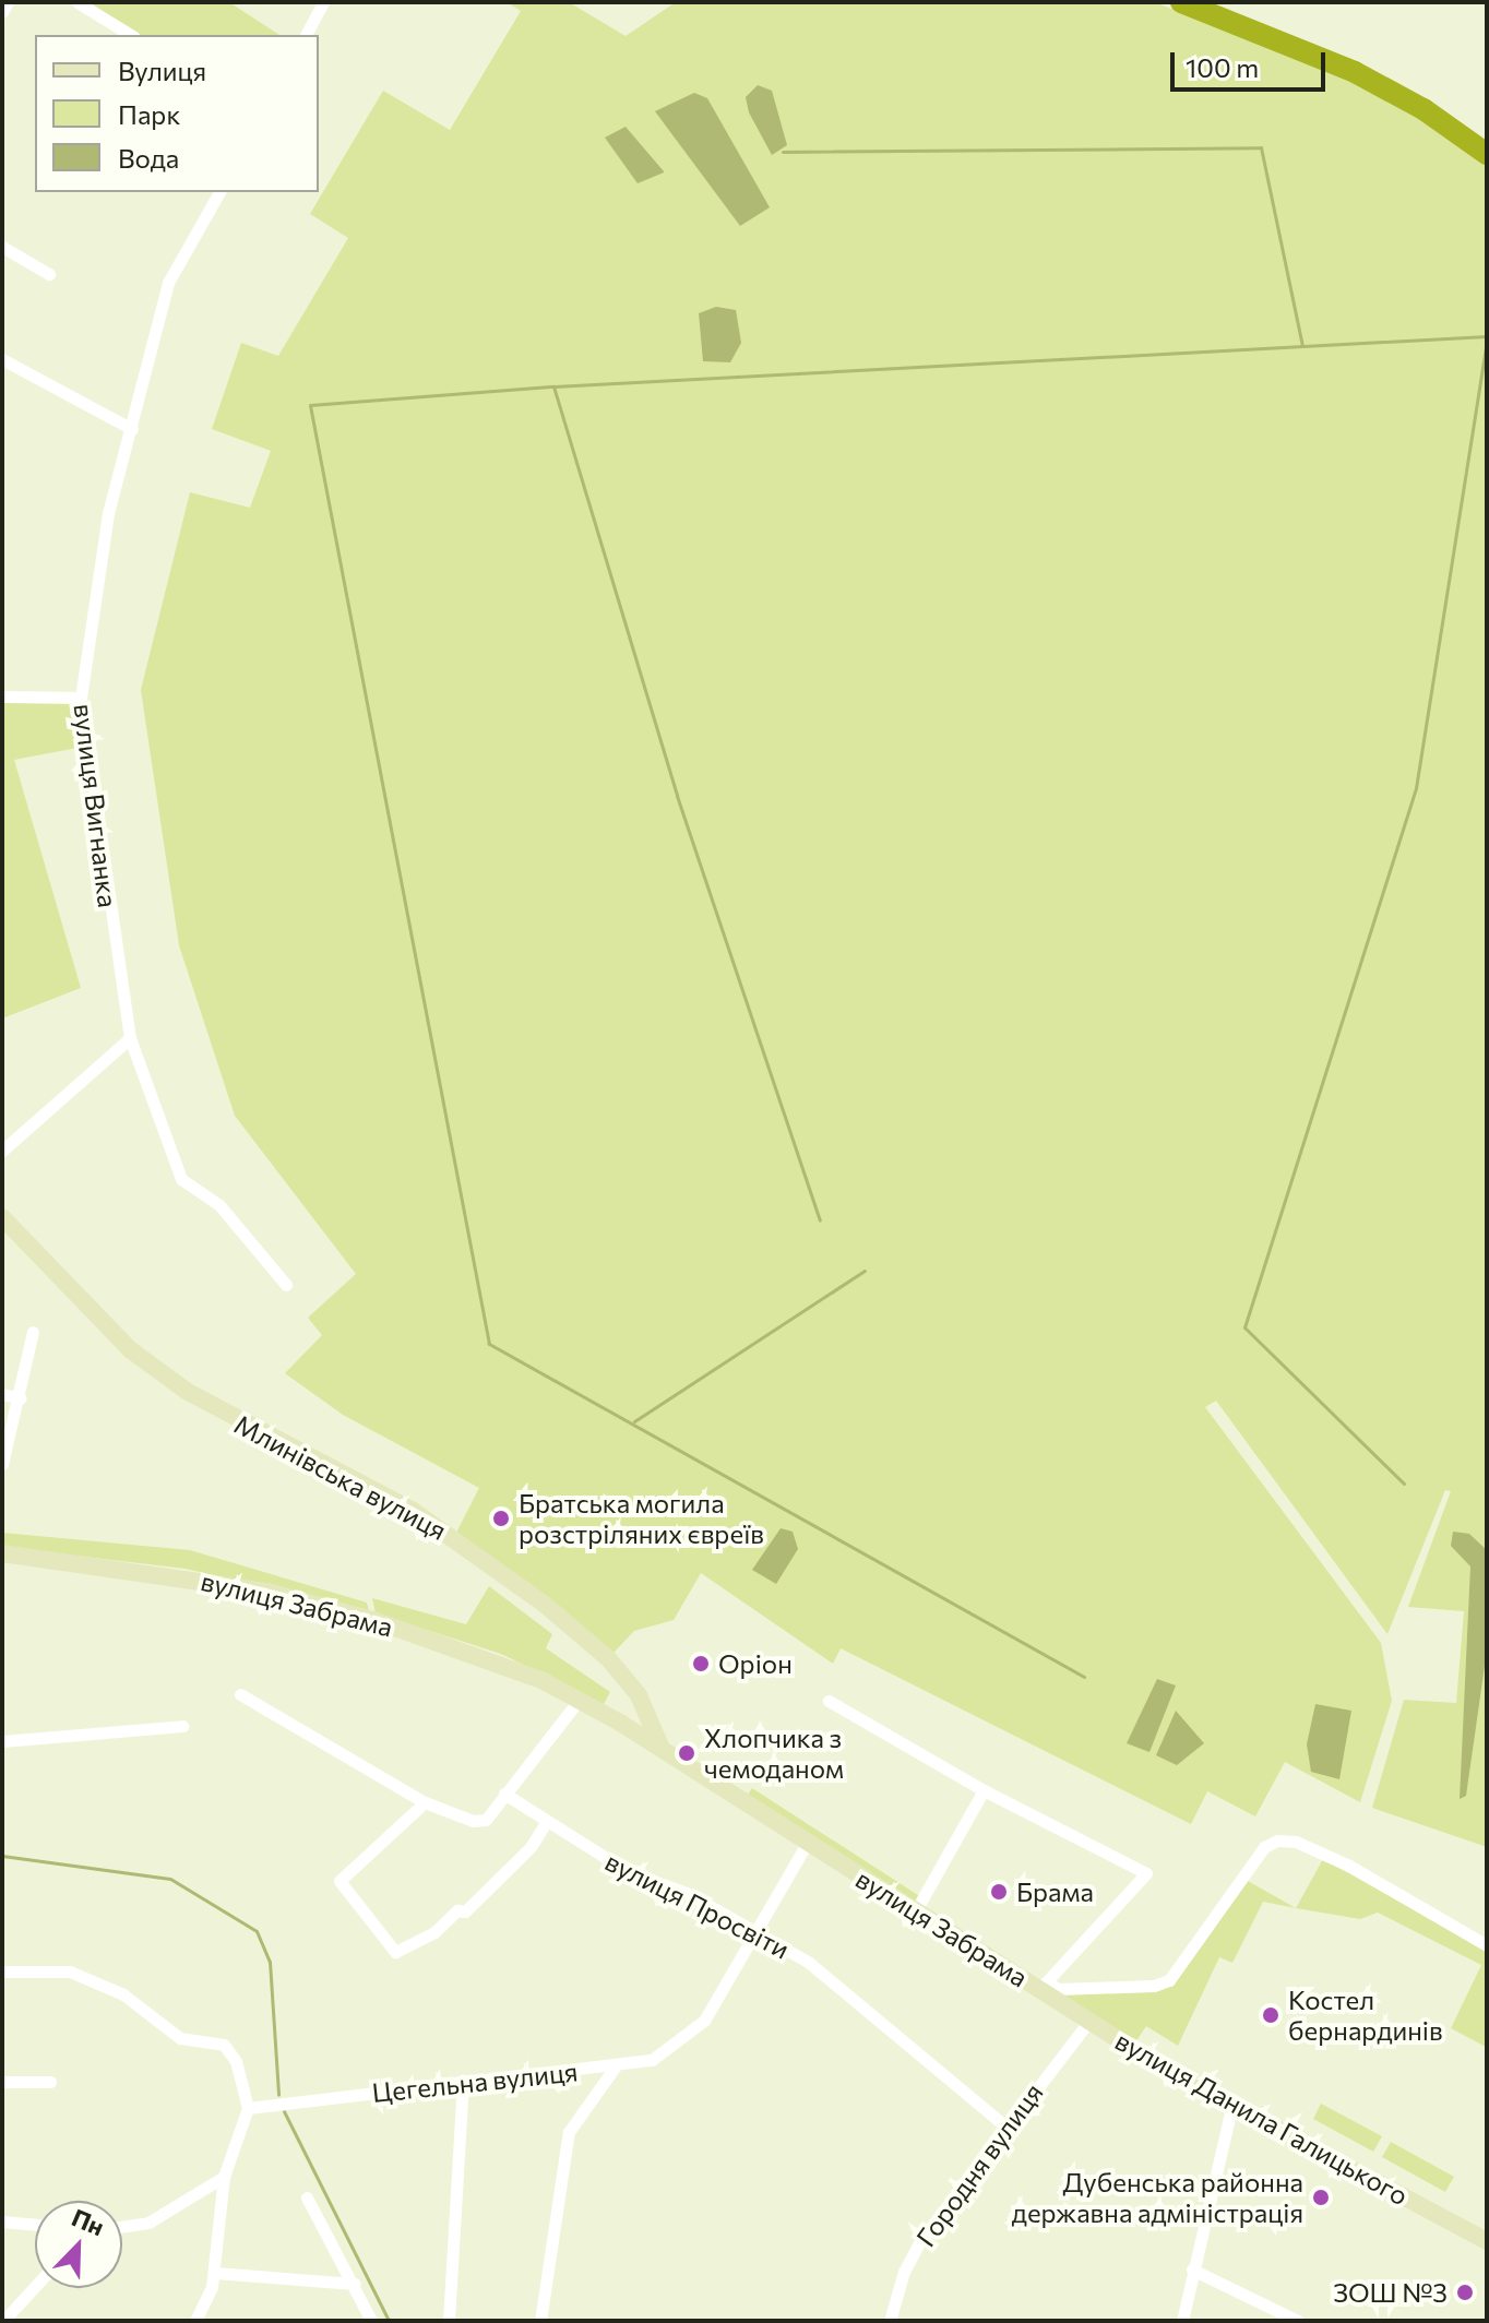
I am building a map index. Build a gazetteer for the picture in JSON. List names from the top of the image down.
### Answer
{
  "streets": {
    "main road": ["Млинівська вулиця", "вулиця Забрама", "вулиця Данила Галицького"],
    "street": [
      "вулиця Вигнанка",
      "вулиця Просвіти",
      "Цегельна вулиця",
      "Городня вулиця"
    ]
  },
  "crossings": [
    ["Млинівська вулиця", "вулиця Забрама"],
    ["вулиця Забрама", "Цегельна вулиця"],
    ["вулиця Забрама", "вулиця Данила Галицького"],
    ["вулиця Просвіти", "Цегельна вулиця"],
    ["вулиця Просвіти", "Городня вулиця"],
    ["вулиця Данила Галицького", "Городня вулиця"]
  ],
  "places": [
    "Братська могила розстріляних євреїв",
    "Оріон",
    "Хлопчика з чемоданом",
    "Брама",
    "Костел бернардинів",
    "Дубенська районна державна адміністрація",
    "ЗОШ №3"
  ],
  "legend": ["Вулиця", "Парк", "Вода"],
  "scale_bar": "100 m",
  "north": "top right"
}
